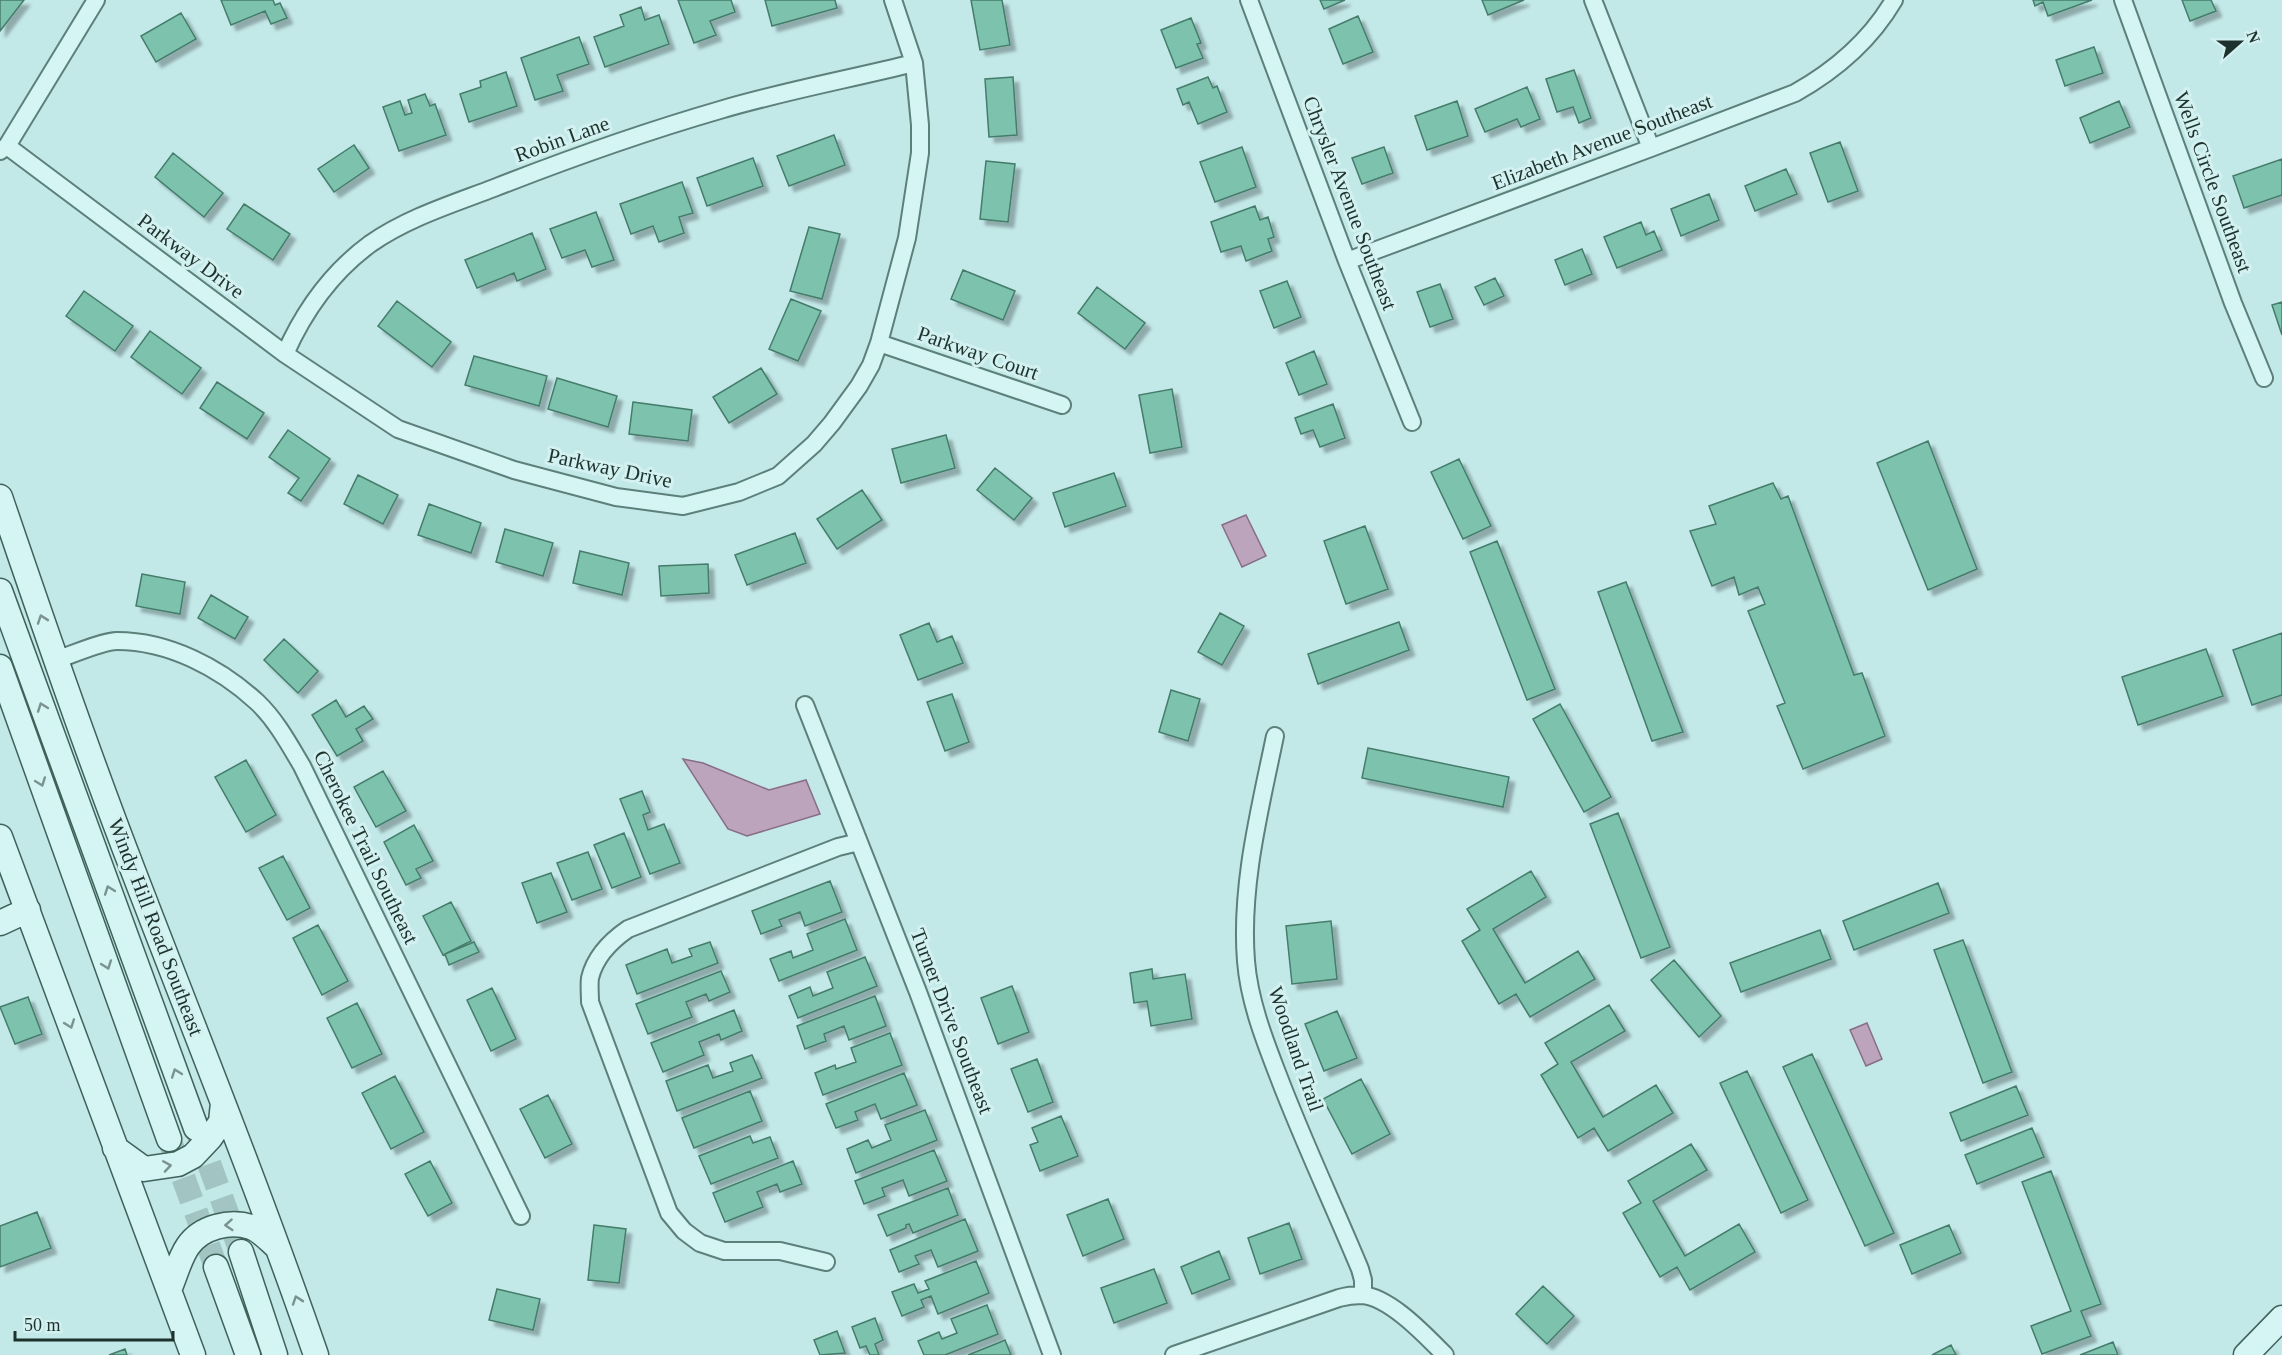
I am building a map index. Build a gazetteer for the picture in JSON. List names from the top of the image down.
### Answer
{
  "streets": {
    "street": [
      "Robin Lane",
      "Elizabeth Avenue Southeast",
      "Wells Circle Southeast",
      "Chrysler Avenue Southeast",
      "Parkway Drive",
      "Parkway Court",
      "Cherokee Trail Southeast",
      "Windy Hill Road Southeast",
      "Turner Drive Southeast",
      "Woodland Trail"
    ]
  },
  "crossings": [
    ["Robin Lane", "Parkway Drive"],
    ["Elizabeth Avenue Southeast", "Chrysler Avenue Southeast"],
    ["Parkway Drive", "Parkway Court"],
    ["Cherokee Trail Southeast", "Windy Hill Road Southeast"]
  ],
  "scale_bar": "50 m",
  "north": "right"
}
